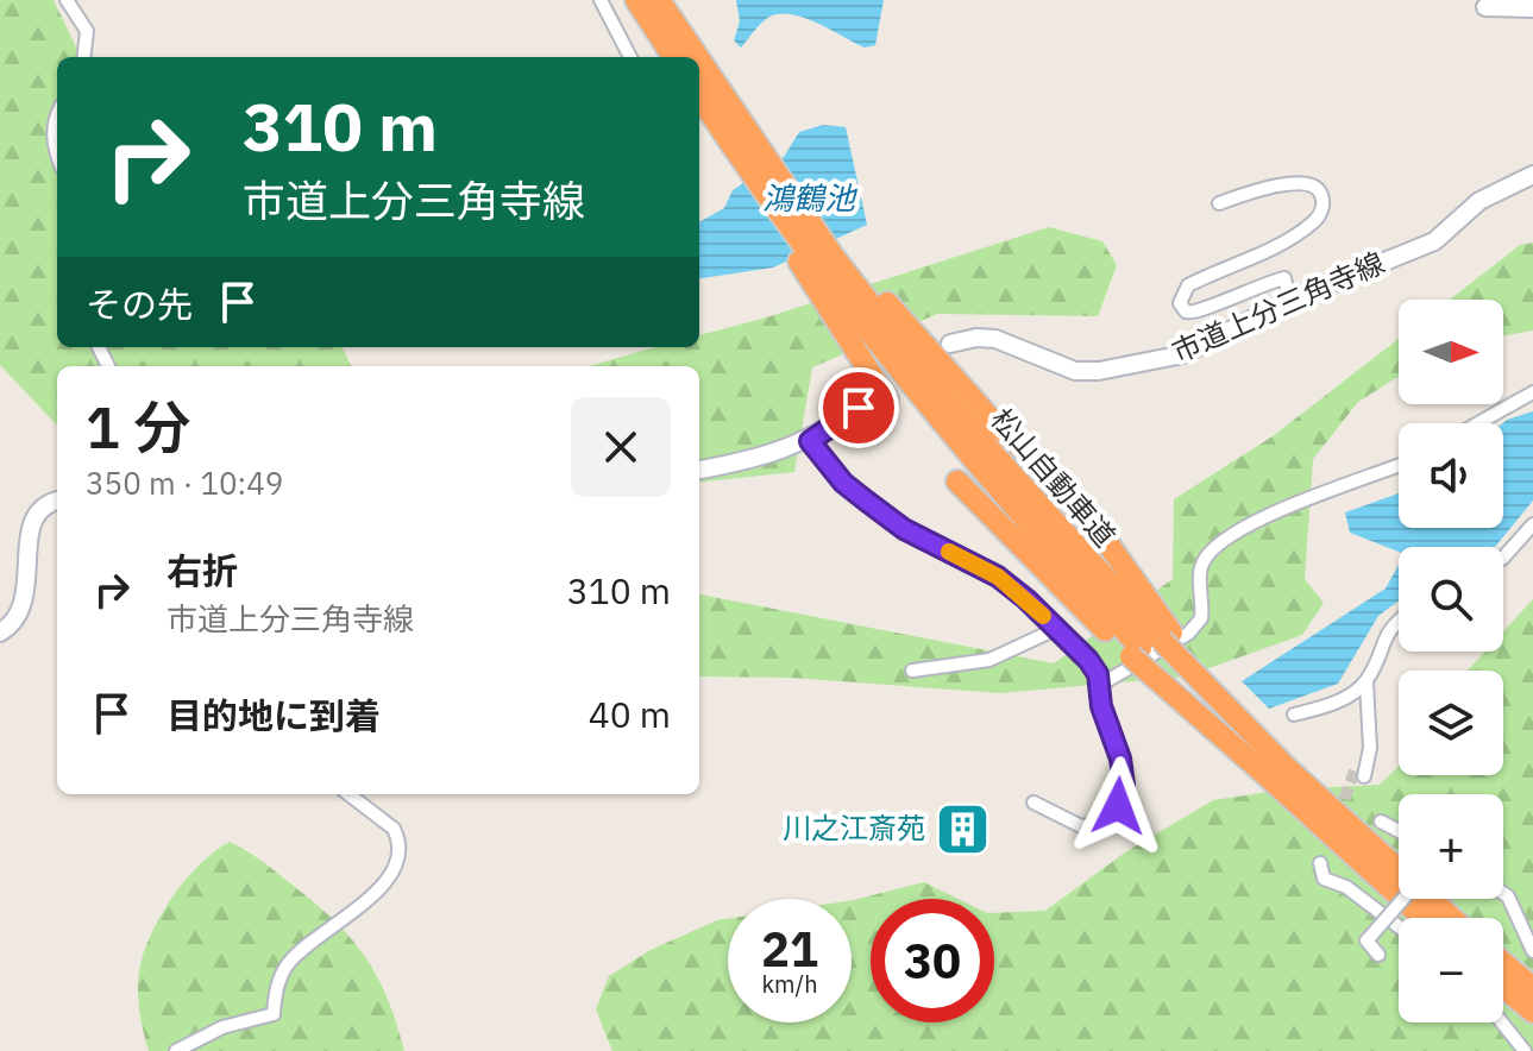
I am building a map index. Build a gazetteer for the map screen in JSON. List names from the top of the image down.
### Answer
{
  "streets": {
    "highway": ["松山自動車道"],
    "street": ["市道上分三角寺線"]
  },
  "water": ["鴻鶴池"],
  "places": {
    "building": ["川之江斎苑"]
  },
  "north": "right",
  "page": {
    "turn": ["310 m", "市道上分三角寺線"],
    "then": "その先",
    "map_buttons": ["+", "−"],
    "heading": ["1 分", "350 m · 10:49"],
    "list": [
      {
        "name": "右折",
        "note": "市道上分三角寺線",
        "value": "310 m"
      },
      {
        "name": "目的地に到着",
        "value": "40 m"
      }
    ],
    "speed": "21 km/h",
    "limit": "30"
  }
}
